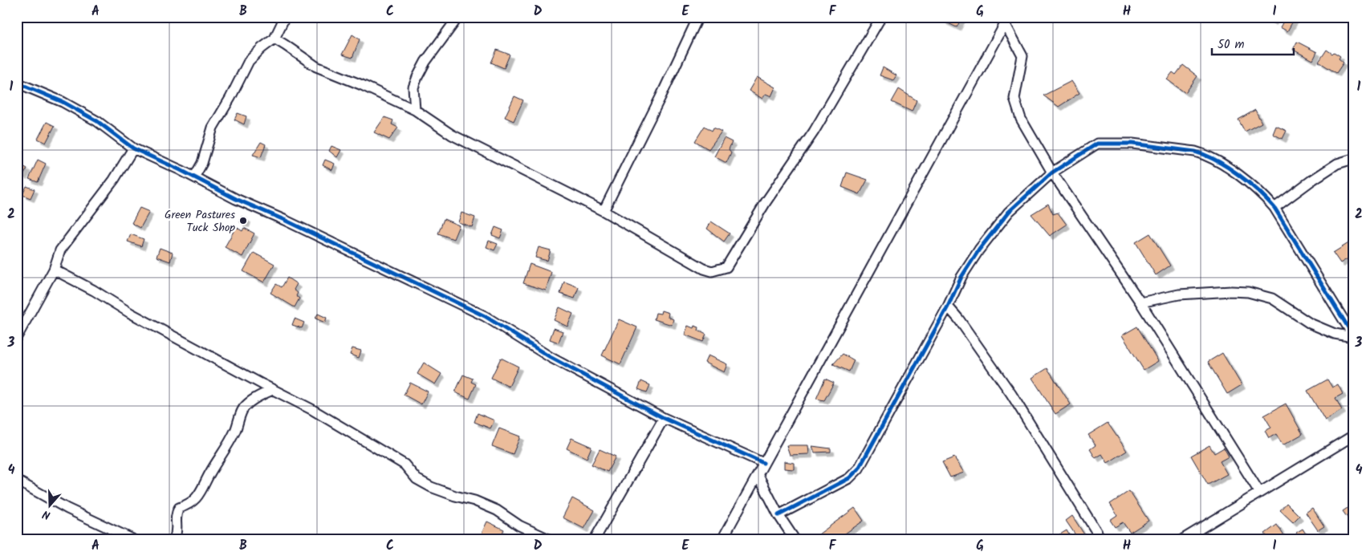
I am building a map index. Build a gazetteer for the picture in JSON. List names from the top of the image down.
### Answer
{
  "places": ["Green Pastures Tuck Shop"],
  "scale_bar": "50 m",
  "north": "bottom",
  "grid": {
    "columns": [
      "A",
      "B",
      "C",
      "D",
      "E",
      "F",
      "G",
      "H",
      "I"
    ],
    "rows": [
      "1",
      "2",
      "3",
      "4"
    ]
  }
}
